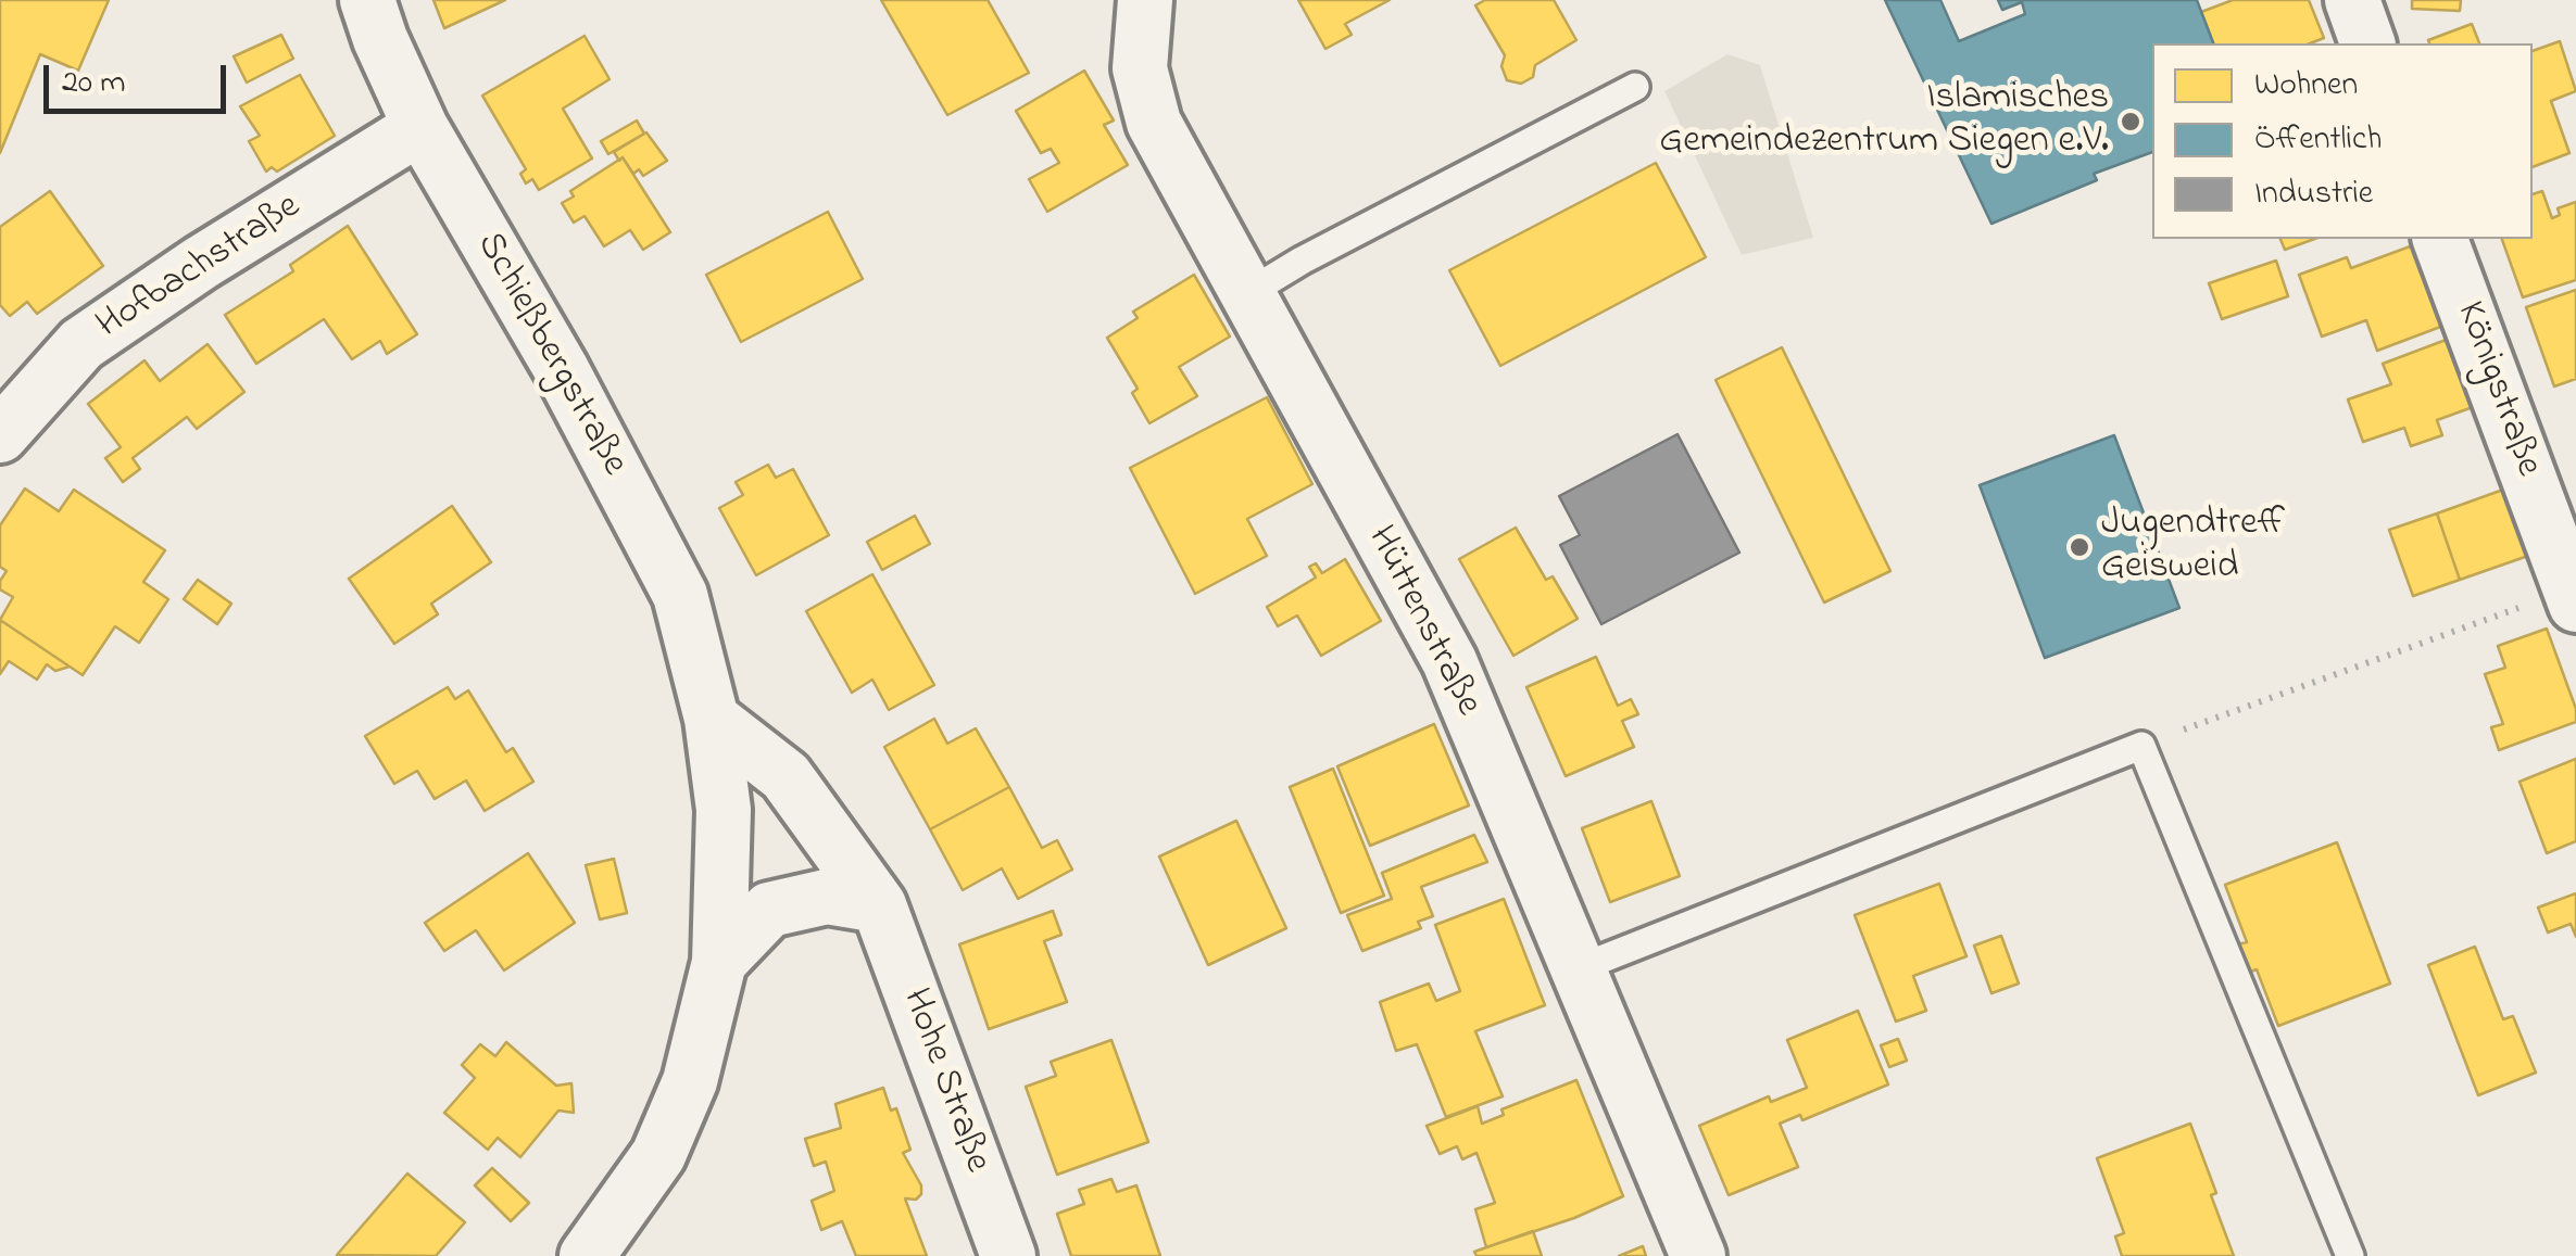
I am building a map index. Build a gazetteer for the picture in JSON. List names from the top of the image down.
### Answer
{
  "streets": {
    "street": [
      "Hofbachstraße",
      "Schießbergstraße",
      "Königstraße",
      "Hüttenstraße",
      "Hohe Straße"
    ]
  },
  "crossings": [
    ["Hofbachstraße", "Schießbergstraße"],
    ["Schießbergstraße", "Hohe Straße"]
  ],
  "places": ["Islamisches Gemeindezentrum Siegen e.V.", "Jugendtreff Geisweid"],
  "legend": ["Wohnen", "Öffentlich", "Industrie"],
  "scale_bar": "20 m"
}
